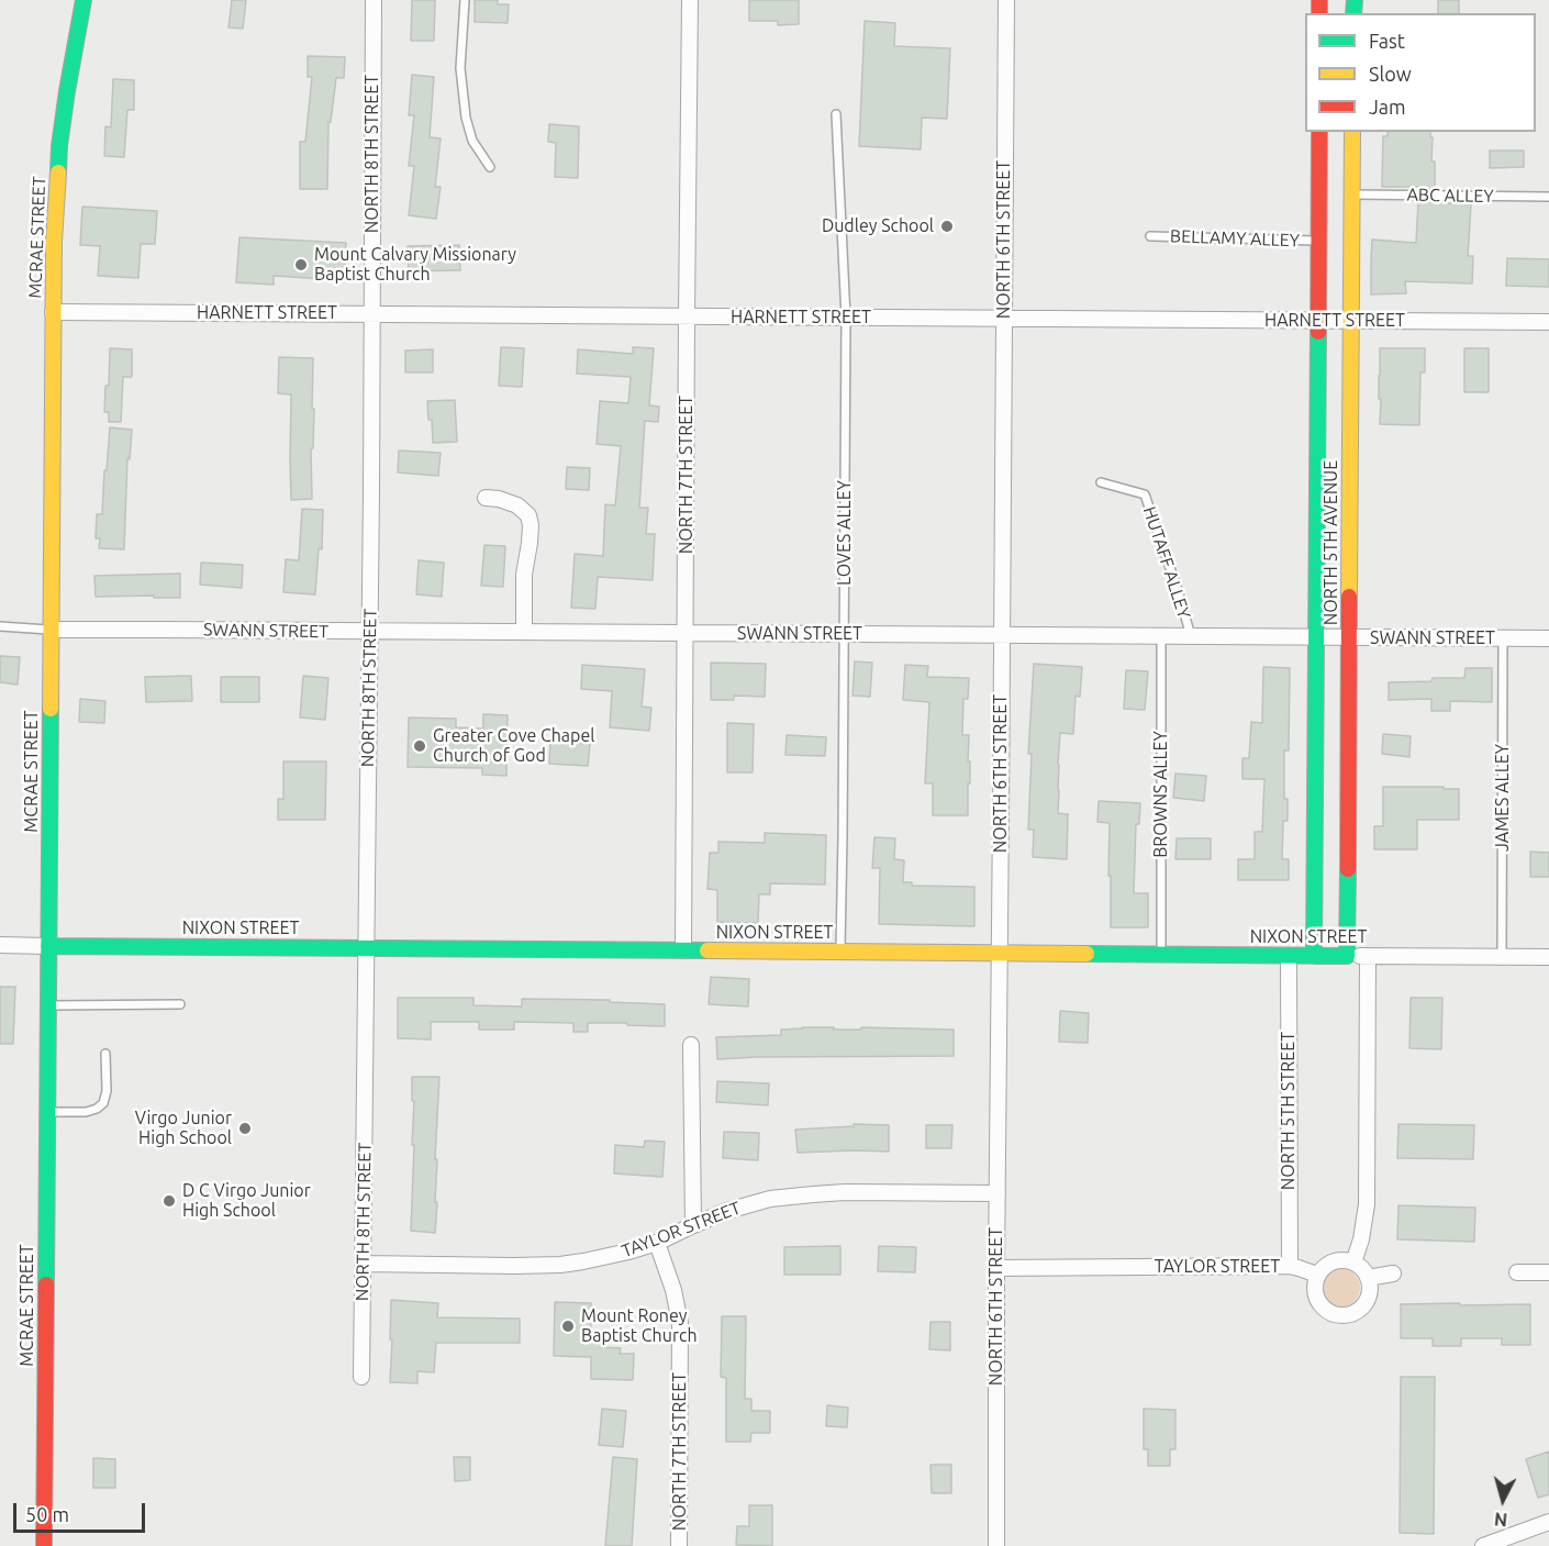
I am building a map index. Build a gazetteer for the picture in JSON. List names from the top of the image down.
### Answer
{
  "streets": {
    "street": [
      "NORTH 8TH STREET",
      "MCRAE STREET",
      "NORTH 6TH STREET",
      "HARNETT STREET",
      "NORTH 7TH STREET",
      "NORTH 5TH AVENUE",
      "SWANN STREET",
      "NIXON STREET",
      "NORTH 5TH STREET",
      "TAYLOR STREET"
    ],
    "lane": [
      "ABC ALLEY",
      "BELLAMY ALLEY",
      "LOVES ALLEY",
      "HUTAFF ALLEY",
      "BROWNS ALLEY",
      "JAMES ALLEY"
    ]
  },
  "crossings": [
    ["NORTH 8TH STREET", "HARNETT STREET"],
    ["NORTH 8TH STREET", "SWANN STREET"],
    ["NORTH 8TH STREET", "NIXON STREET"],
    ["NORTH 8TH STREET", "TAYLOR STREET"],
    ["ABC ALLEY", "NORTH 5TH AVENUE"],
    ["MCRAE STREET", "HARNETT STREET"],
    ["MCRAE STREET", "SWANN STREET"],
    ["MCRAE STREET", "NIXON STREET"],
    ["BELLAMY ALLEY", "NORTH 5TH AVENUE"],
    ["NORTH 6TH STREET", "HARNETT STREET"],
    ["NORTH 6TH STREET", "SWANN STREET"],
    ["NORTH 6TH STREET", "NIXON STREET"],
    ["NORTH 6TH STREET", "TAYLOR STREET"],
    ["HARNETT STREET", "NORTH 7TH STREET"],
    ["HARNETT STREET", "LOVES ALLEY"],
    ["HARNETT STREET", "NORTH 5TH AVENUE"],
    ["NORTH 7TH STREET", "SWANN STREET"],
    ["NORTH 7TH STREET", "NIXON STREET"],
    ["NORTH 7TH STREET", "TAYLOR STREET"],
    ["LOVES ALLEY", "SWANN STREET"],
    ["LOVES ALLEY", "NIXON STREET"],
    ["NORTH 5TH AVENUE", "SWANN STREET"],
    ["NORTH 5TH AVENUE", "NIXON STREET"],
    ["HUTAFF ALLEY", "SWANN STREET"],
    ["SWANN STREET", "BROWNS ALLEY"],
    ["SWANN STREET", "JAMES ALLEY"],
    ["BROWNS ALLEY", "NIXON STREET"],
    ["JAMES ALLEY", "NIXON STREET"],
    ["NIXON STREET", "NORTH 5TH STREET"],
    ["NORTH 5TH STREET", "TAYLOR STREET"]
  ],
  "places": [
    "Dudley School",
    "Mount Calvary Missionary Baptist Church",
    "Greater Cove Chapel Church of God",
    "Virgo Junior High School",
    "D C Virgo Junior High School",
    "Mount Roney Baptist Church"
  ],
  "legend": ["Fast", "Slow", "Jam"],
  "scale_bar": "50 m",
  "north": "bottom"
}
